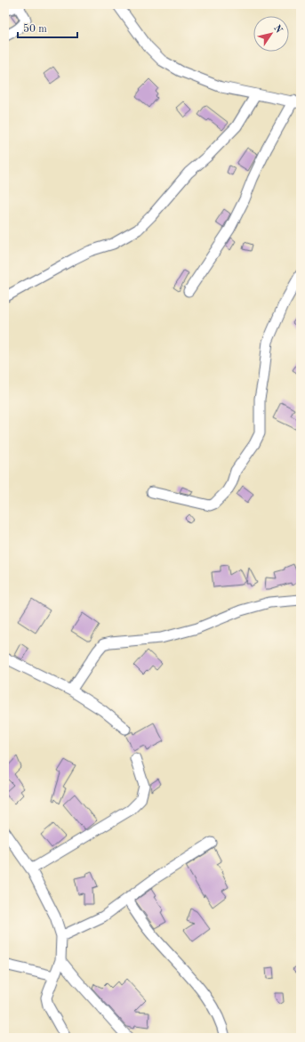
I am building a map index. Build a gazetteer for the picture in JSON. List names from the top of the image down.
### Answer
{
  "scale_bar": "50 m",
  "north": "top right"
}
